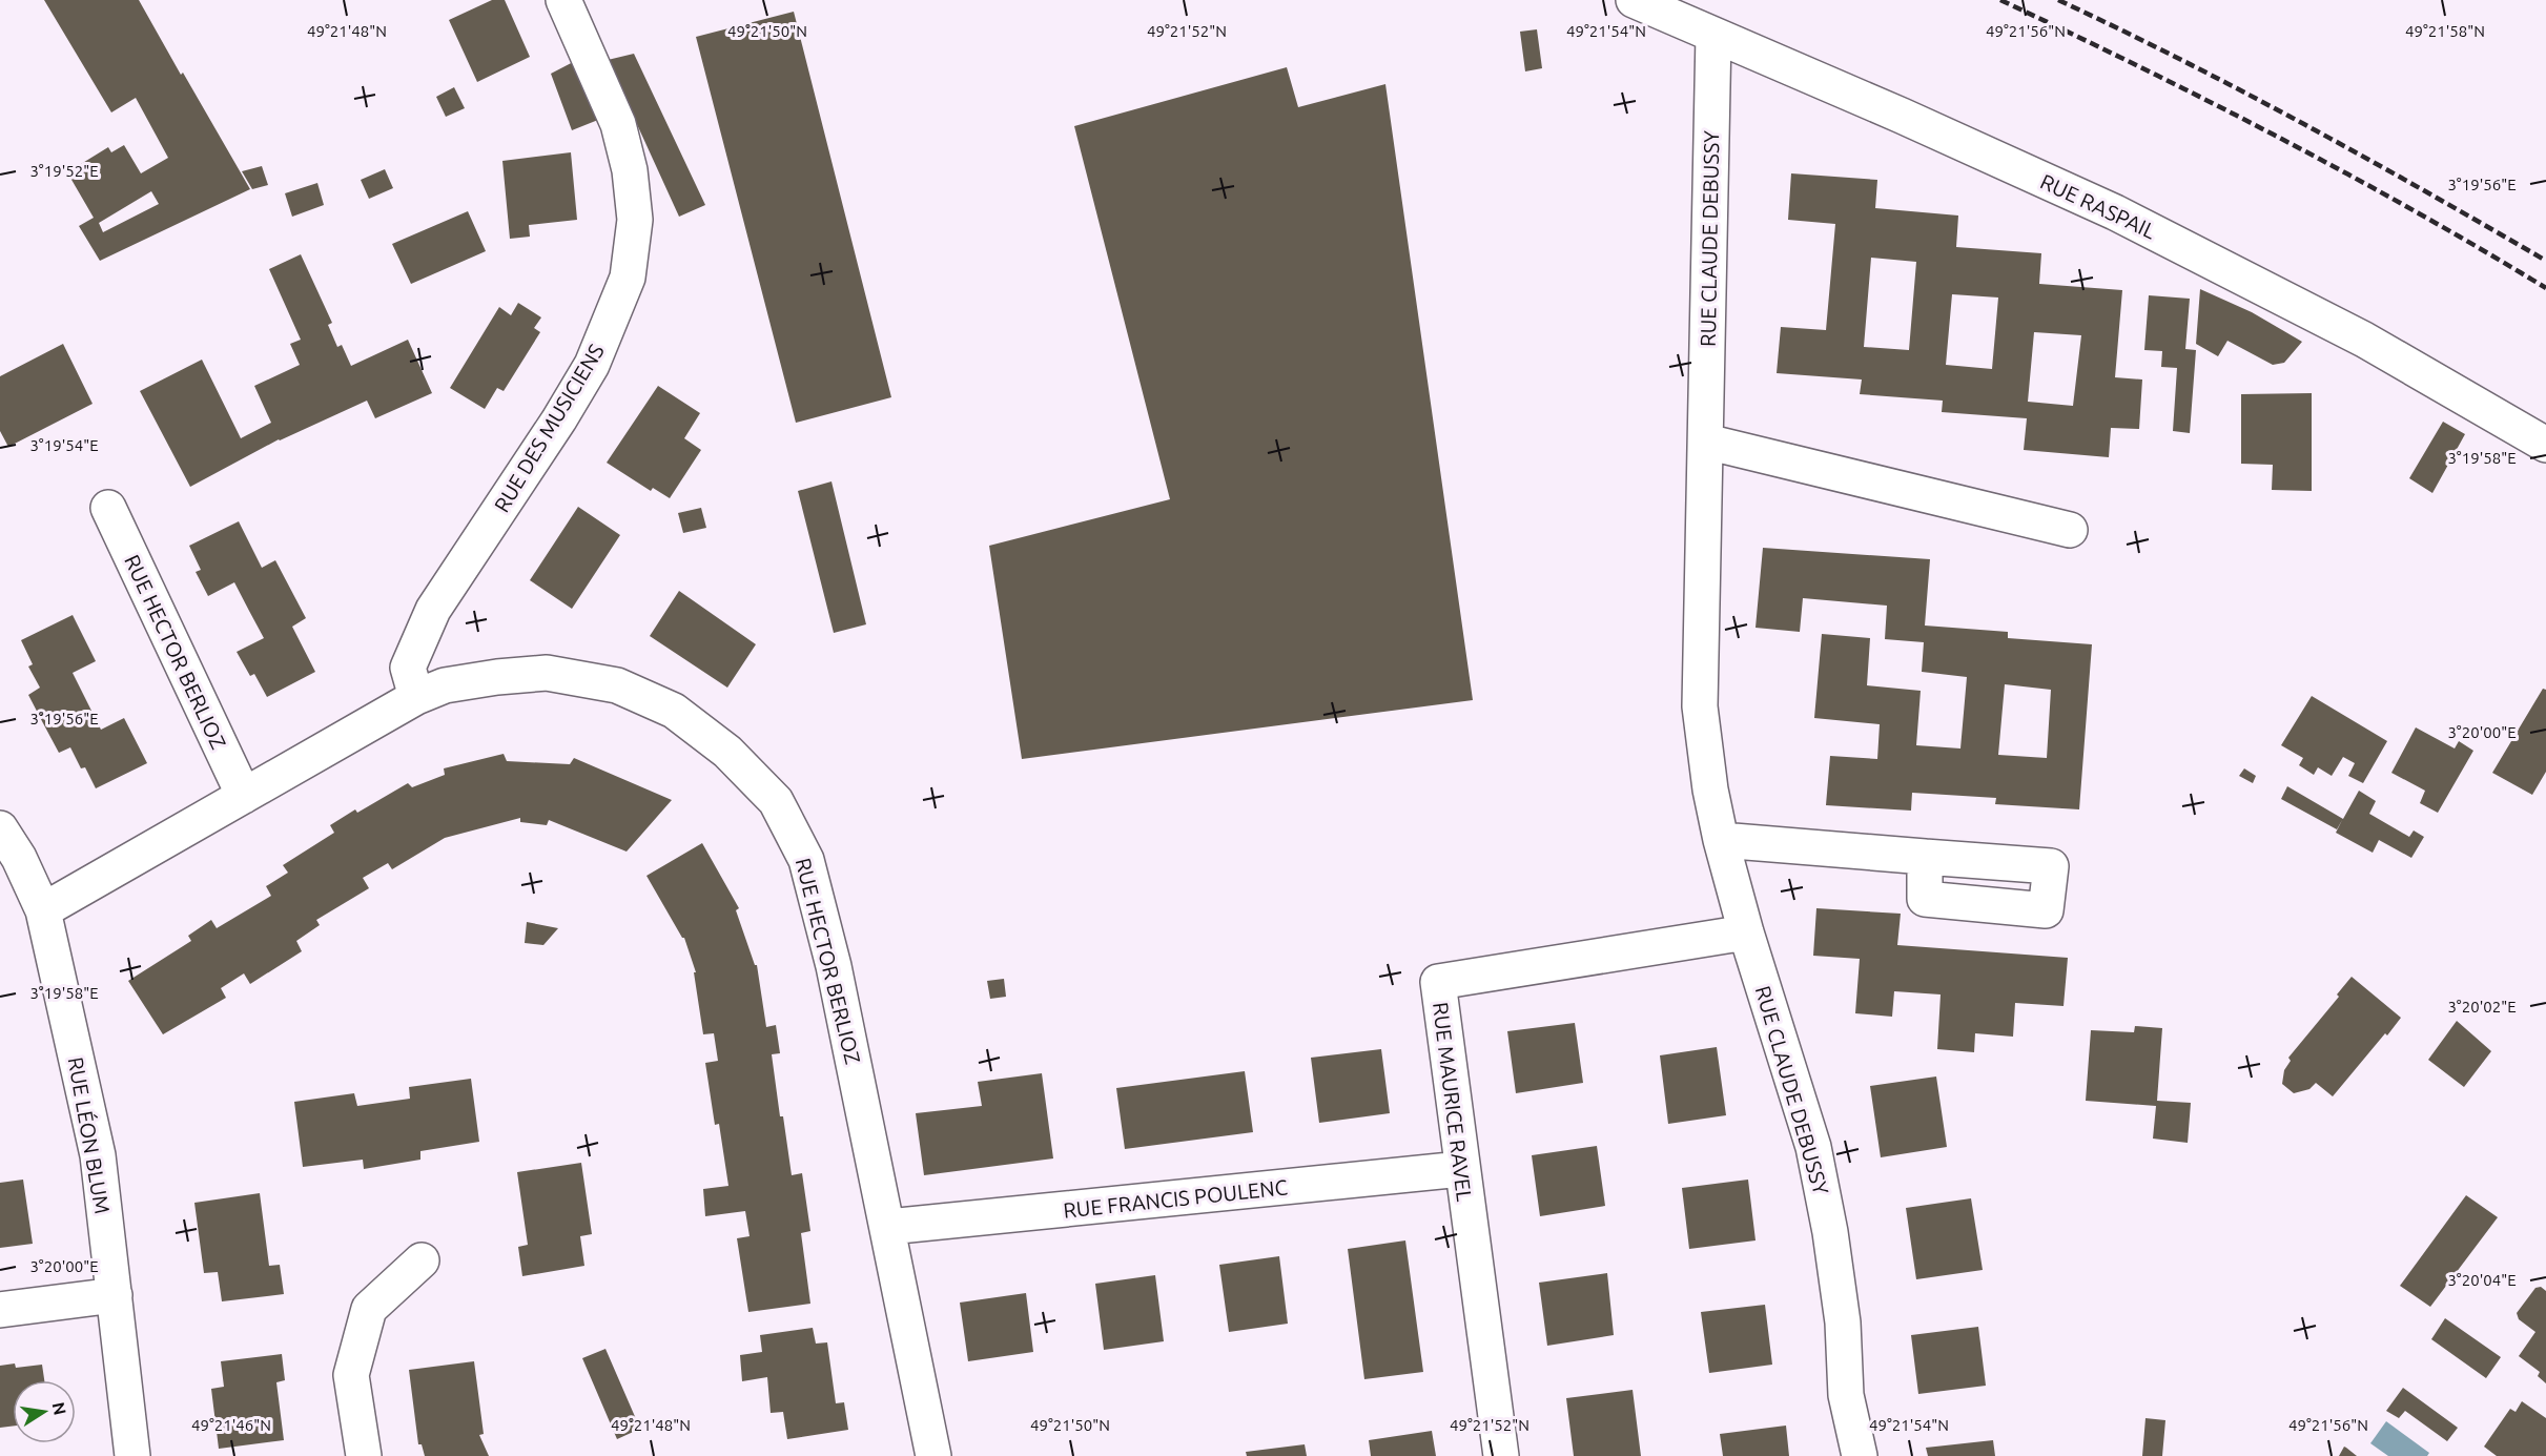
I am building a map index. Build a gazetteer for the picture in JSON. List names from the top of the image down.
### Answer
{
  "streets": {
    "street": [
      "RUE RASPAIL",
      "RUE CLAUDE DEBUSSY",
      "RUE DES MUSICIENS",
      "RUE HECTOR BERLIOZ",
      "RUE MAURICE RAVEL",
      "RUE LÉON BLUM",
      "RUE FRANCIS POULENC"
    ]
  },
  "crossings": [
    ["RUE RASPAIL", "RUE CLAUDE DEBUSSY"],
    ["RUE CLAUDE DEBUSSY", "RUE MAURICE RAVEL"],
    ["RUE DES MUSICIENS", "RUE HECTOR BERLIOZ"],
    ["RUE HECTOR BERLIOZ", "RUE LÉON BLUM"],
    ["RUE HECTOR BERLIOZ", "RUE FRANCIS POULENC"],
    ["RUE MAURICE RAVEL", "RUE FRANCIS POULENC"]
  ],
  "north": "right",
  "coordinates": [
    "49°21'48\"N",
    "49°21'50\"N",
    "49°21'52\"N",
    "49°21'54\"N",
    "49°21'56\"N",
    "49°21'58\"N",
    "3°19'52\"E",
    "3°19'56\"E",
    "3°19'54\"E",
    "3°19'58\"E",
    "3°20'00\"E",
    "3°20'02\"E",
    "3°20'04\"E",
    "49°21'46\"N"
  ]
}
